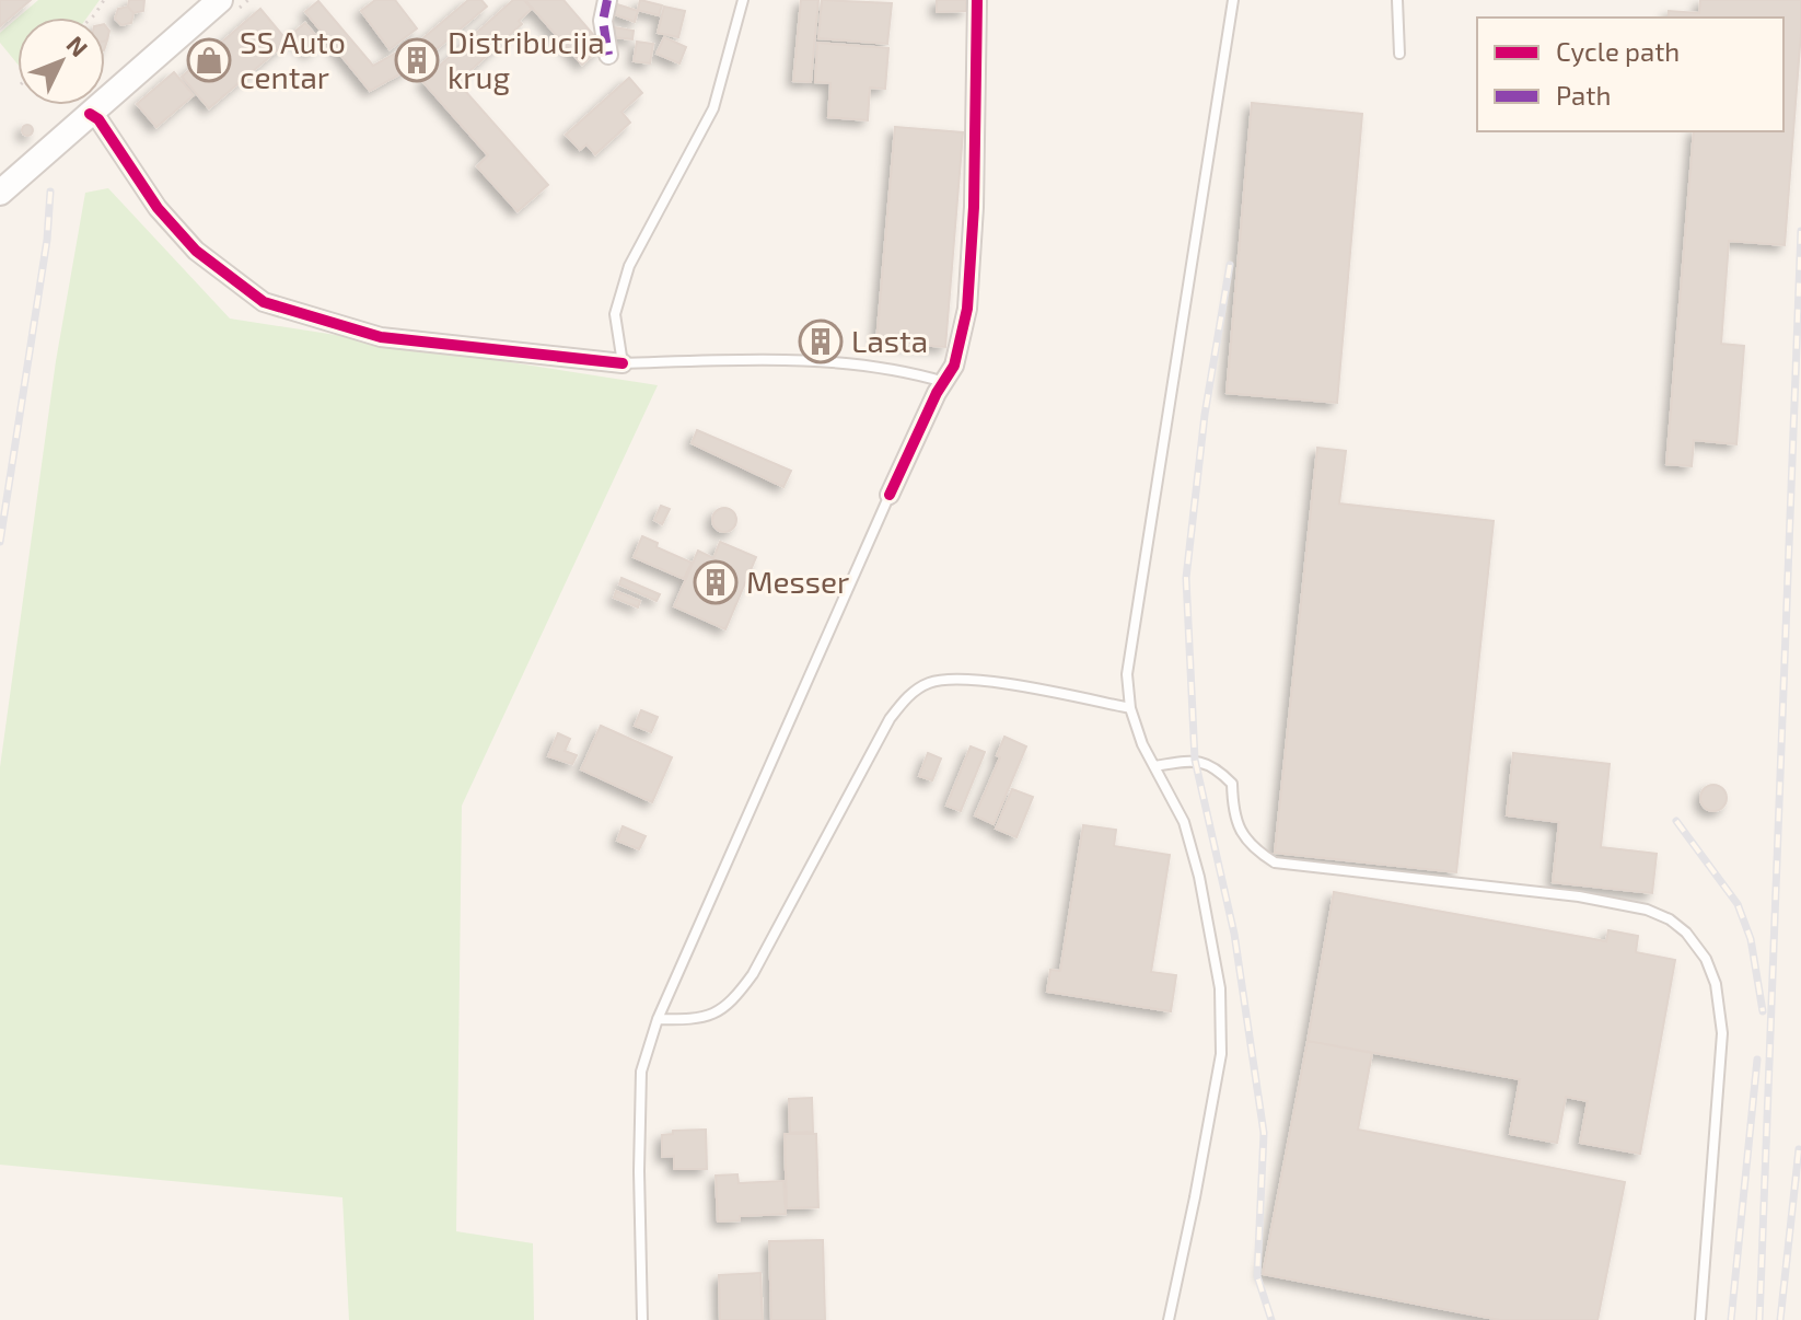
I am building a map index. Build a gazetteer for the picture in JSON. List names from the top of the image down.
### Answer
{
  "places": {
    "shop": ["SS Auto centar"],
    "building": ["Distribucija krug", "Lasta", "Messer"]
  },
  "legend": ["Cycle path", "Path"],
  "north": "top right"
}
